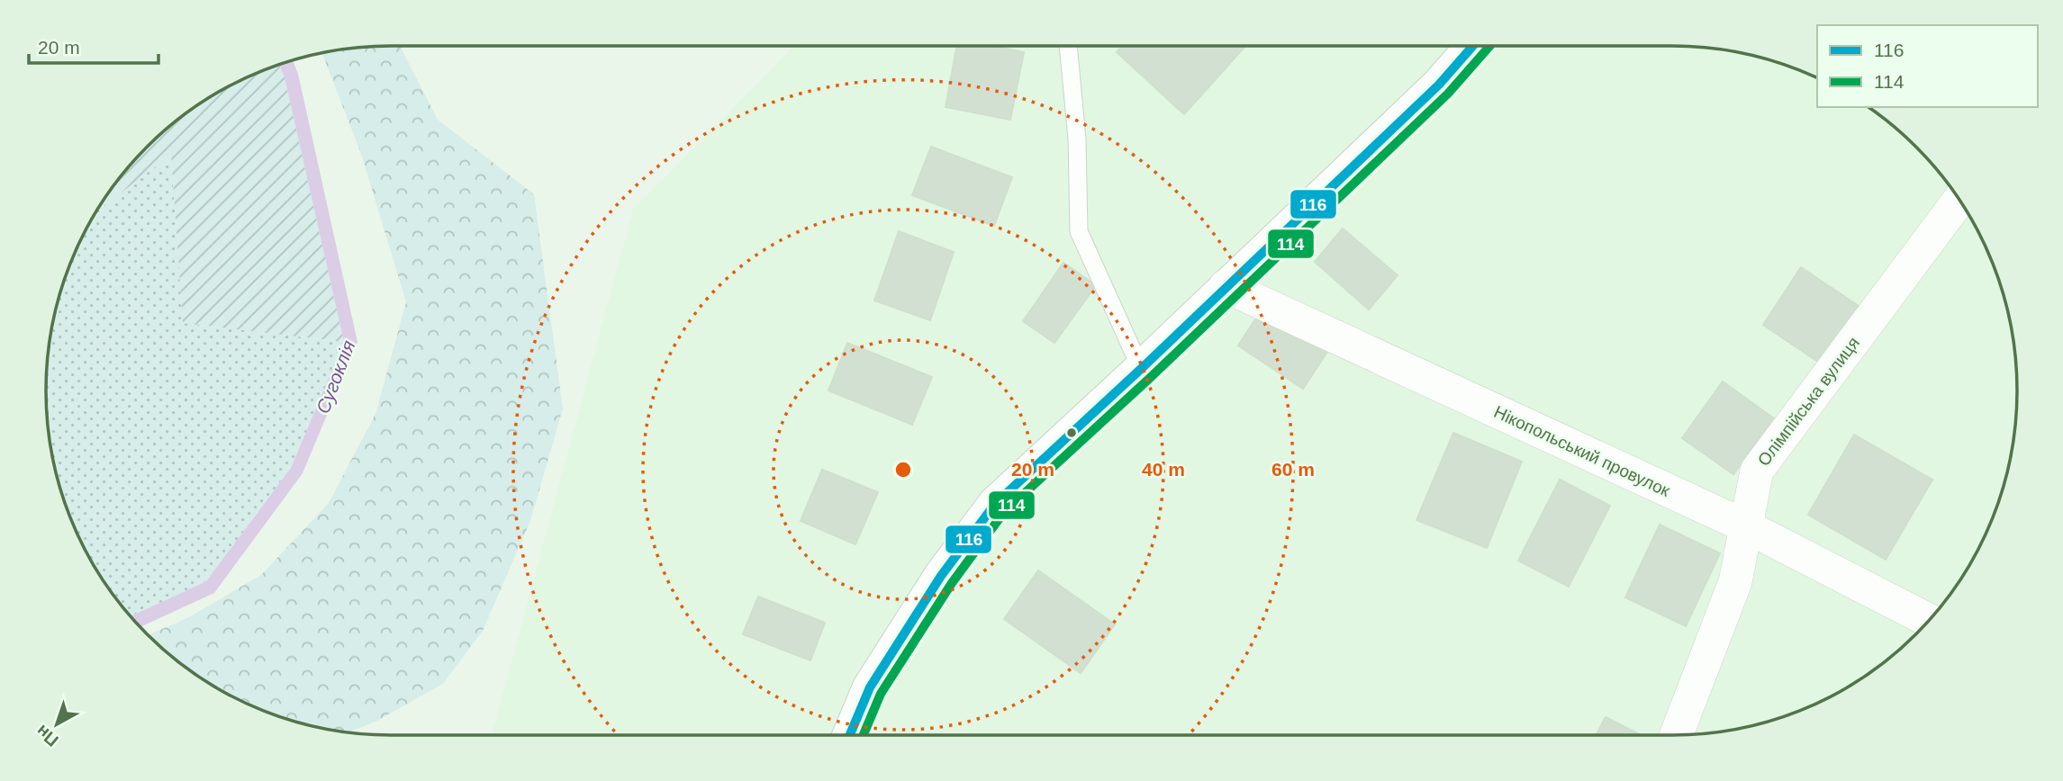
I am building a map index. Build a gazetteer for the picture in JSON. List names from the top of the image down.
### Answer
{
  "streets": {
    "street": ["Олімпійська вулиця", "Нікопольський провулок"]
  },
  "crossings": [
    ["Олімпійська вулиця", "Нікопольський провулок"]
  ],
  "water": ["Сугоклія"],
  "lines": ["transit line 116", "transit line 114"],
  "legend": ["116", "114"],
  "scale_bar": "20 m",
  "north": "bottom left",
  "rings": ["20 m", "40 m", "60 m"]
}
